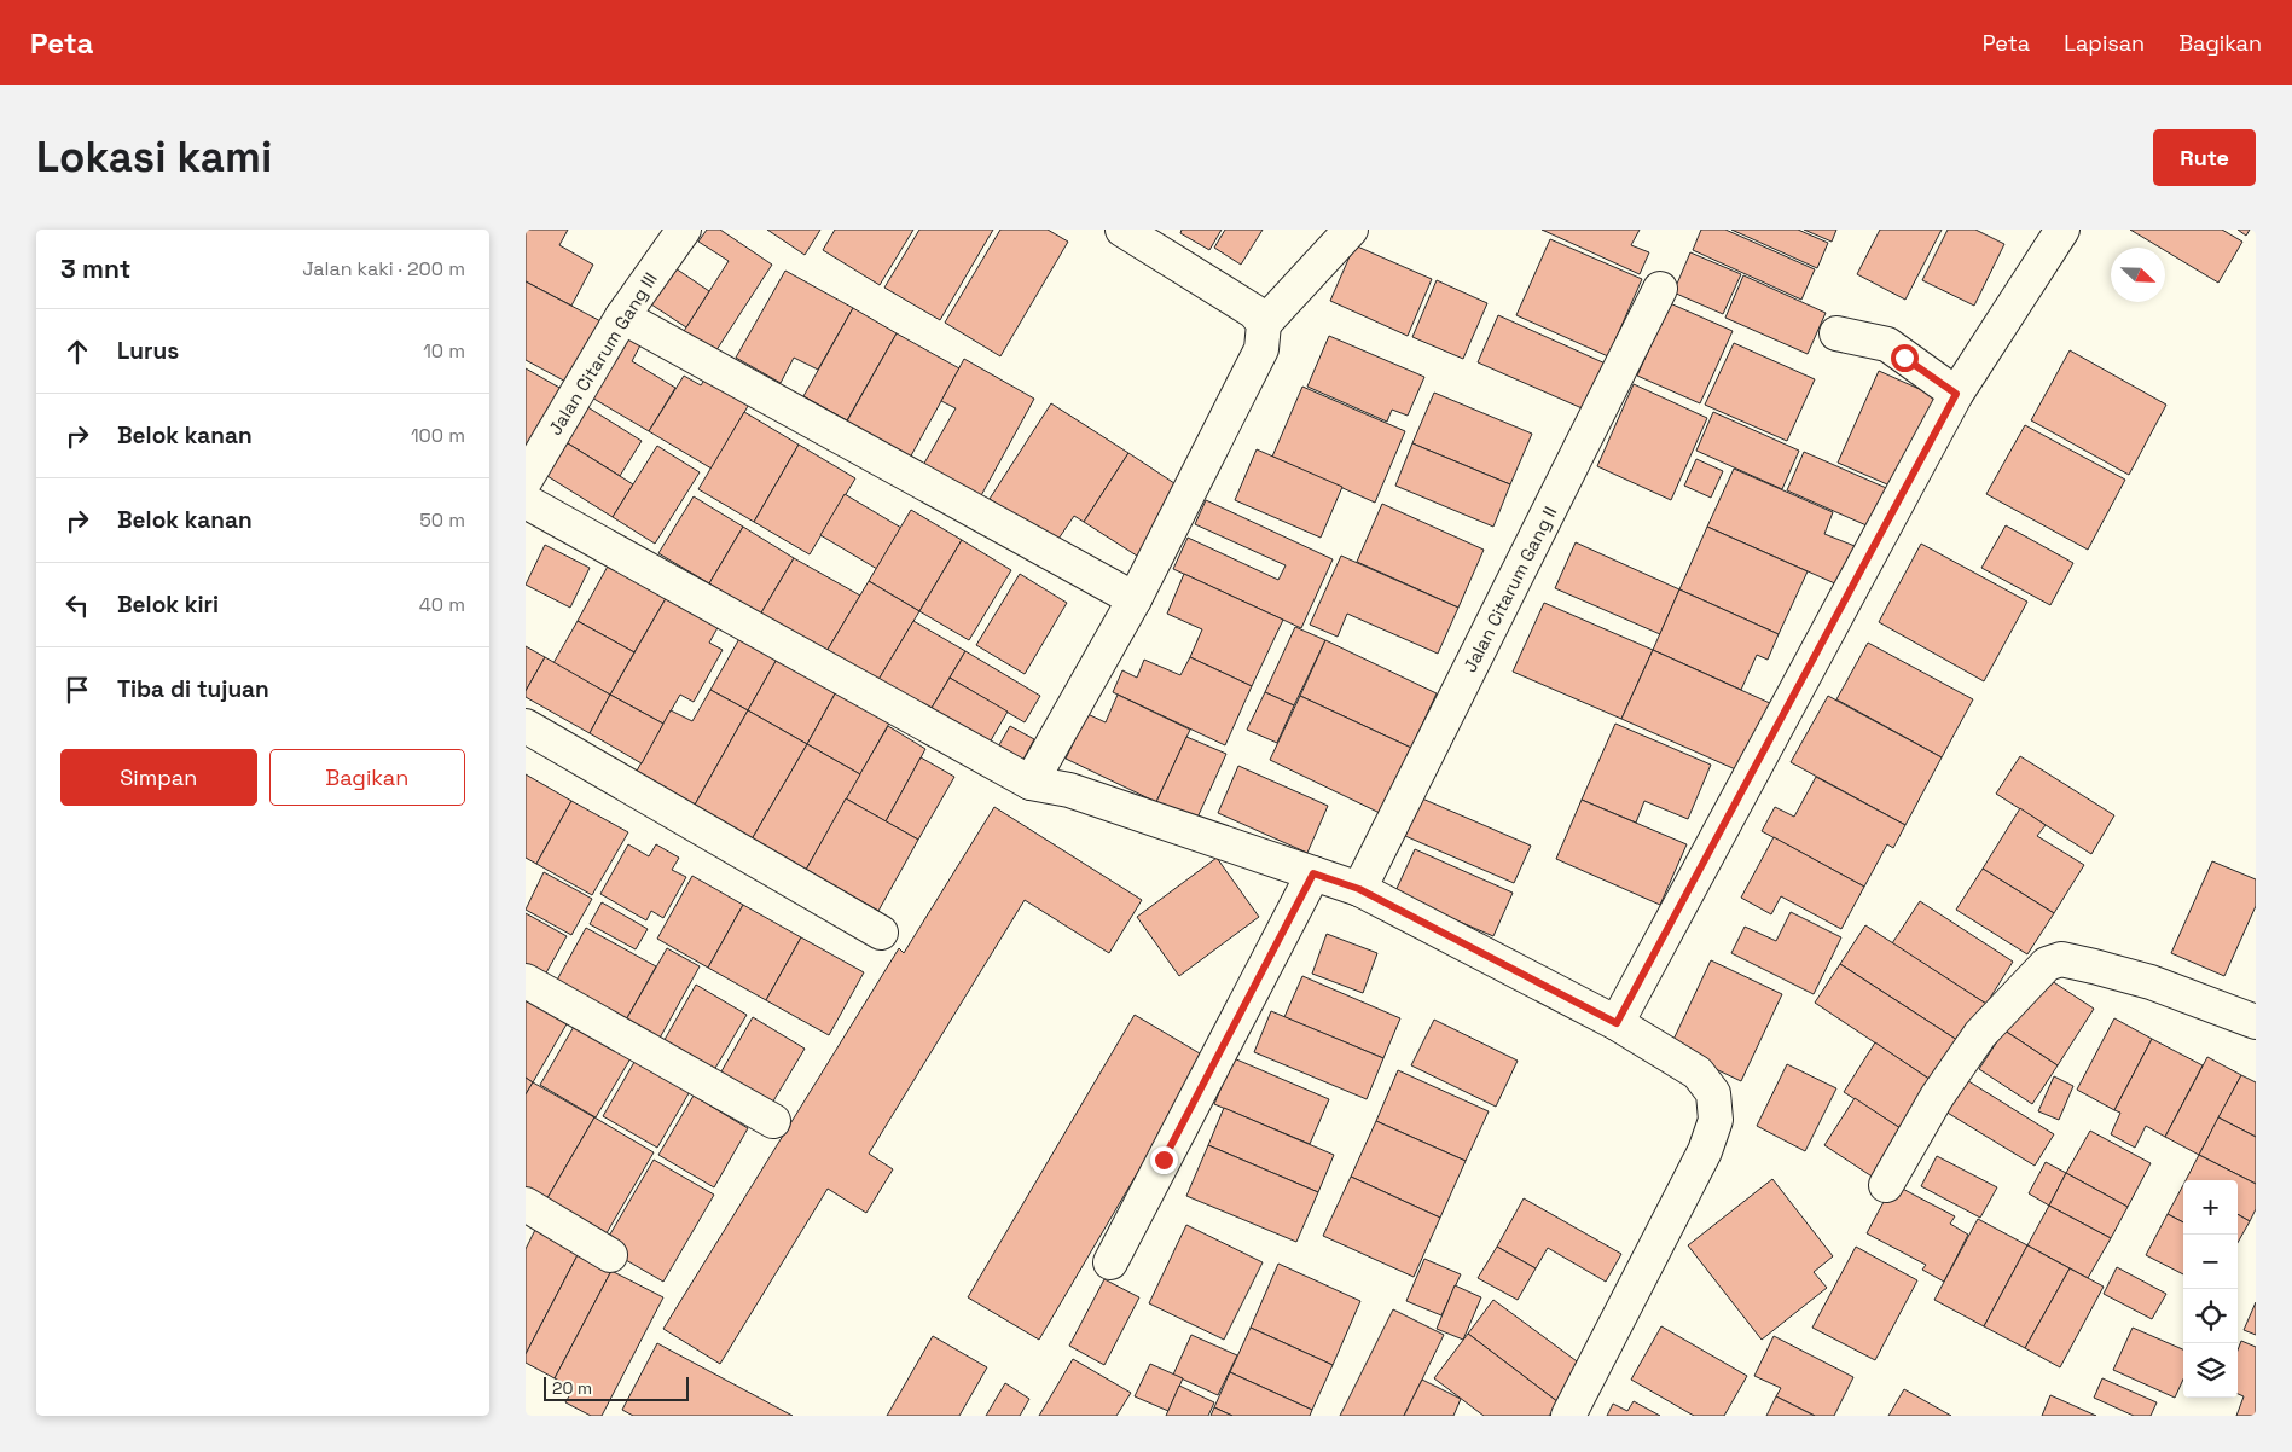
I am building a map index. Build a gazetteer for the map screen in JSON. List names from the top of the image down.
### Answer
{
  "streets": {
    "street": ["Jalan Citarum Gang III", "Jalan Citarum Gang II"]
  },
  "scale_bar": "20 m",
  "north": "bottom right",
  "page": {
    "header": "Peta",
    "nav": ["Peta", "Lapisan", "Bagikan"],
    "buttons": [
      "Rute",
      ["Simpan", "Bagikan"]
    ],
    "title": "Lokasi kami",
    "heading": ["3 mnt", "Jalan kaki · 200 m"],
    "list": [
      ["Lurus", "10 m"],
      ["Belok kanan", "100 m"],
      ["Belok kanan", "50 m"],
      ["Belok kiri", "40 m"],
      "Tiba di tujuan"
    ],
    "map_buttons": ["+", "−"],
    "scale": "20 m"
  }
}
